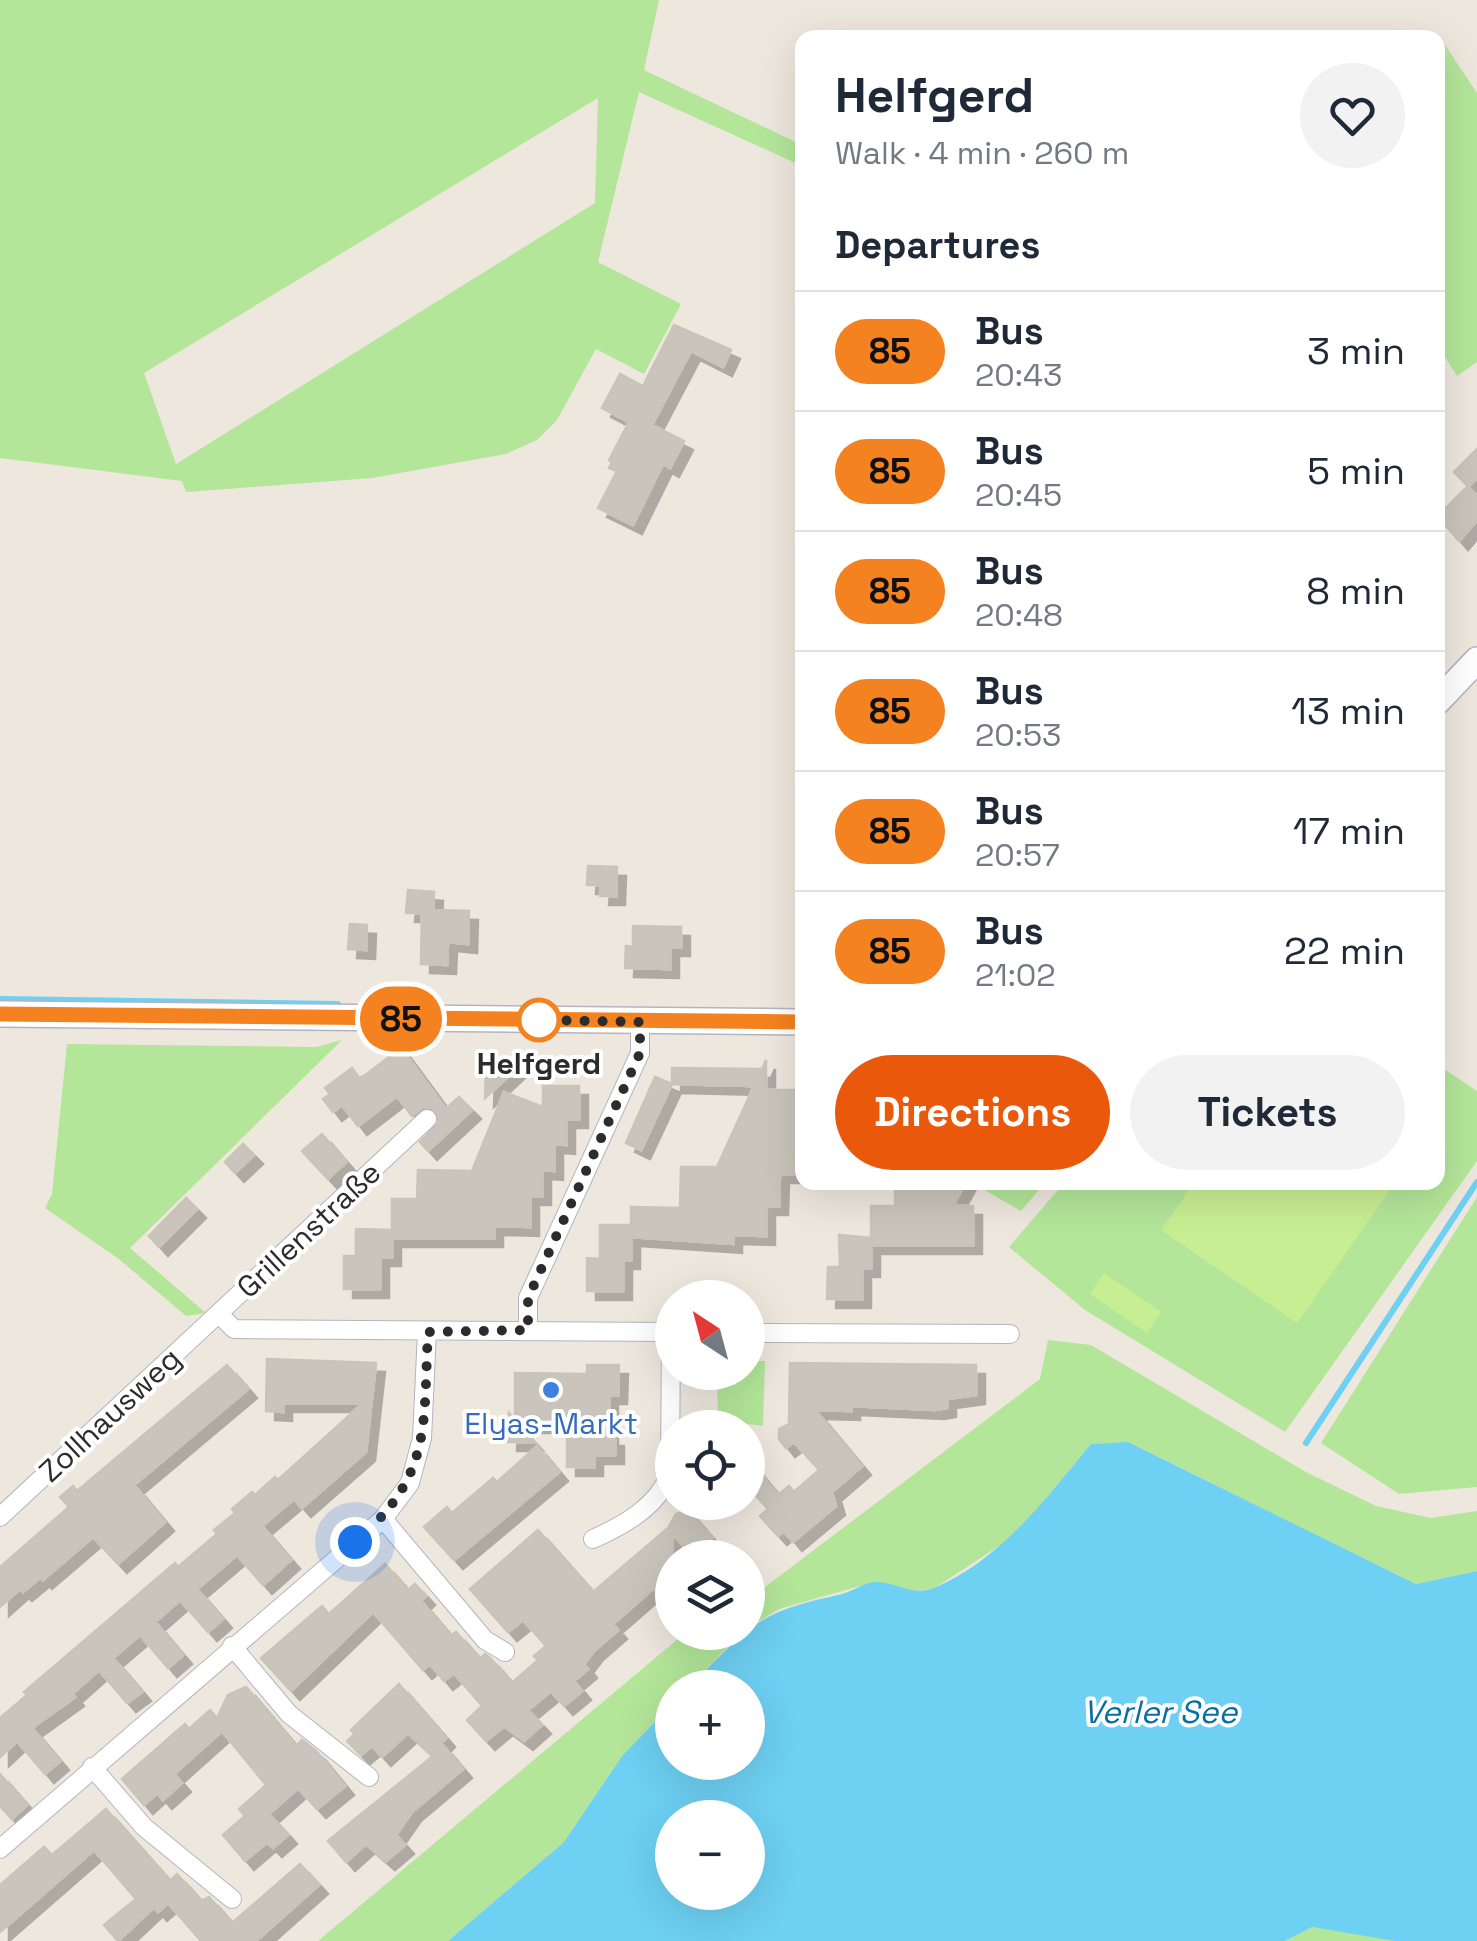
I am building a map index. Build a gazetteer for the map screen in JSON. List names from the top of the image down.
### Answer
{
  "streets": {
    "street": ["Grillenstraße", "Zollhausweg"]
  },
  "crossings": [
    ["Grillenstraße", "Zollhausweg"]
  ],
  "water": ["Verler See"],
  "places": ["Helfgerd", "Elyas-Markt"],
  "lines": ["bus line 85"],
  "north": "top left",
  "page": {
    "on_map": "85",
    "heading": [
      ["Helfgerd", "Walk · 4 min · 260 m"],
      "Departures"
    ],
    "list": [
      {
        "mark": "85",
        "name": "Bus",
        "note": "20:43",
        "value": "3 min"
      },
      {
        "mark": "85",
        "name": "Bus",
        "note": "20:45",
        "value": "5 min"
      },
      {
        "mark": "85",
        "name": "Bus",
        "note": "20:48",
        "value": "8 min"
      },
      {
        "mark": "85",
        "name": "Bus",
        "note": "20:53",
        "value": "13 min"
      },
      {
        "mark": "85",
        "name": "Bus",
        "note": "20:57",
        "value": "17 min"
      },
      {
        "mark": "85",
        "name": "Bus",
        "note": "21:02",
        "value": "22 min"
      }
    ],
    "buttons": ["Directions", "Tickets"],
    "map_buttons": ["+", "−"]
  }
}
